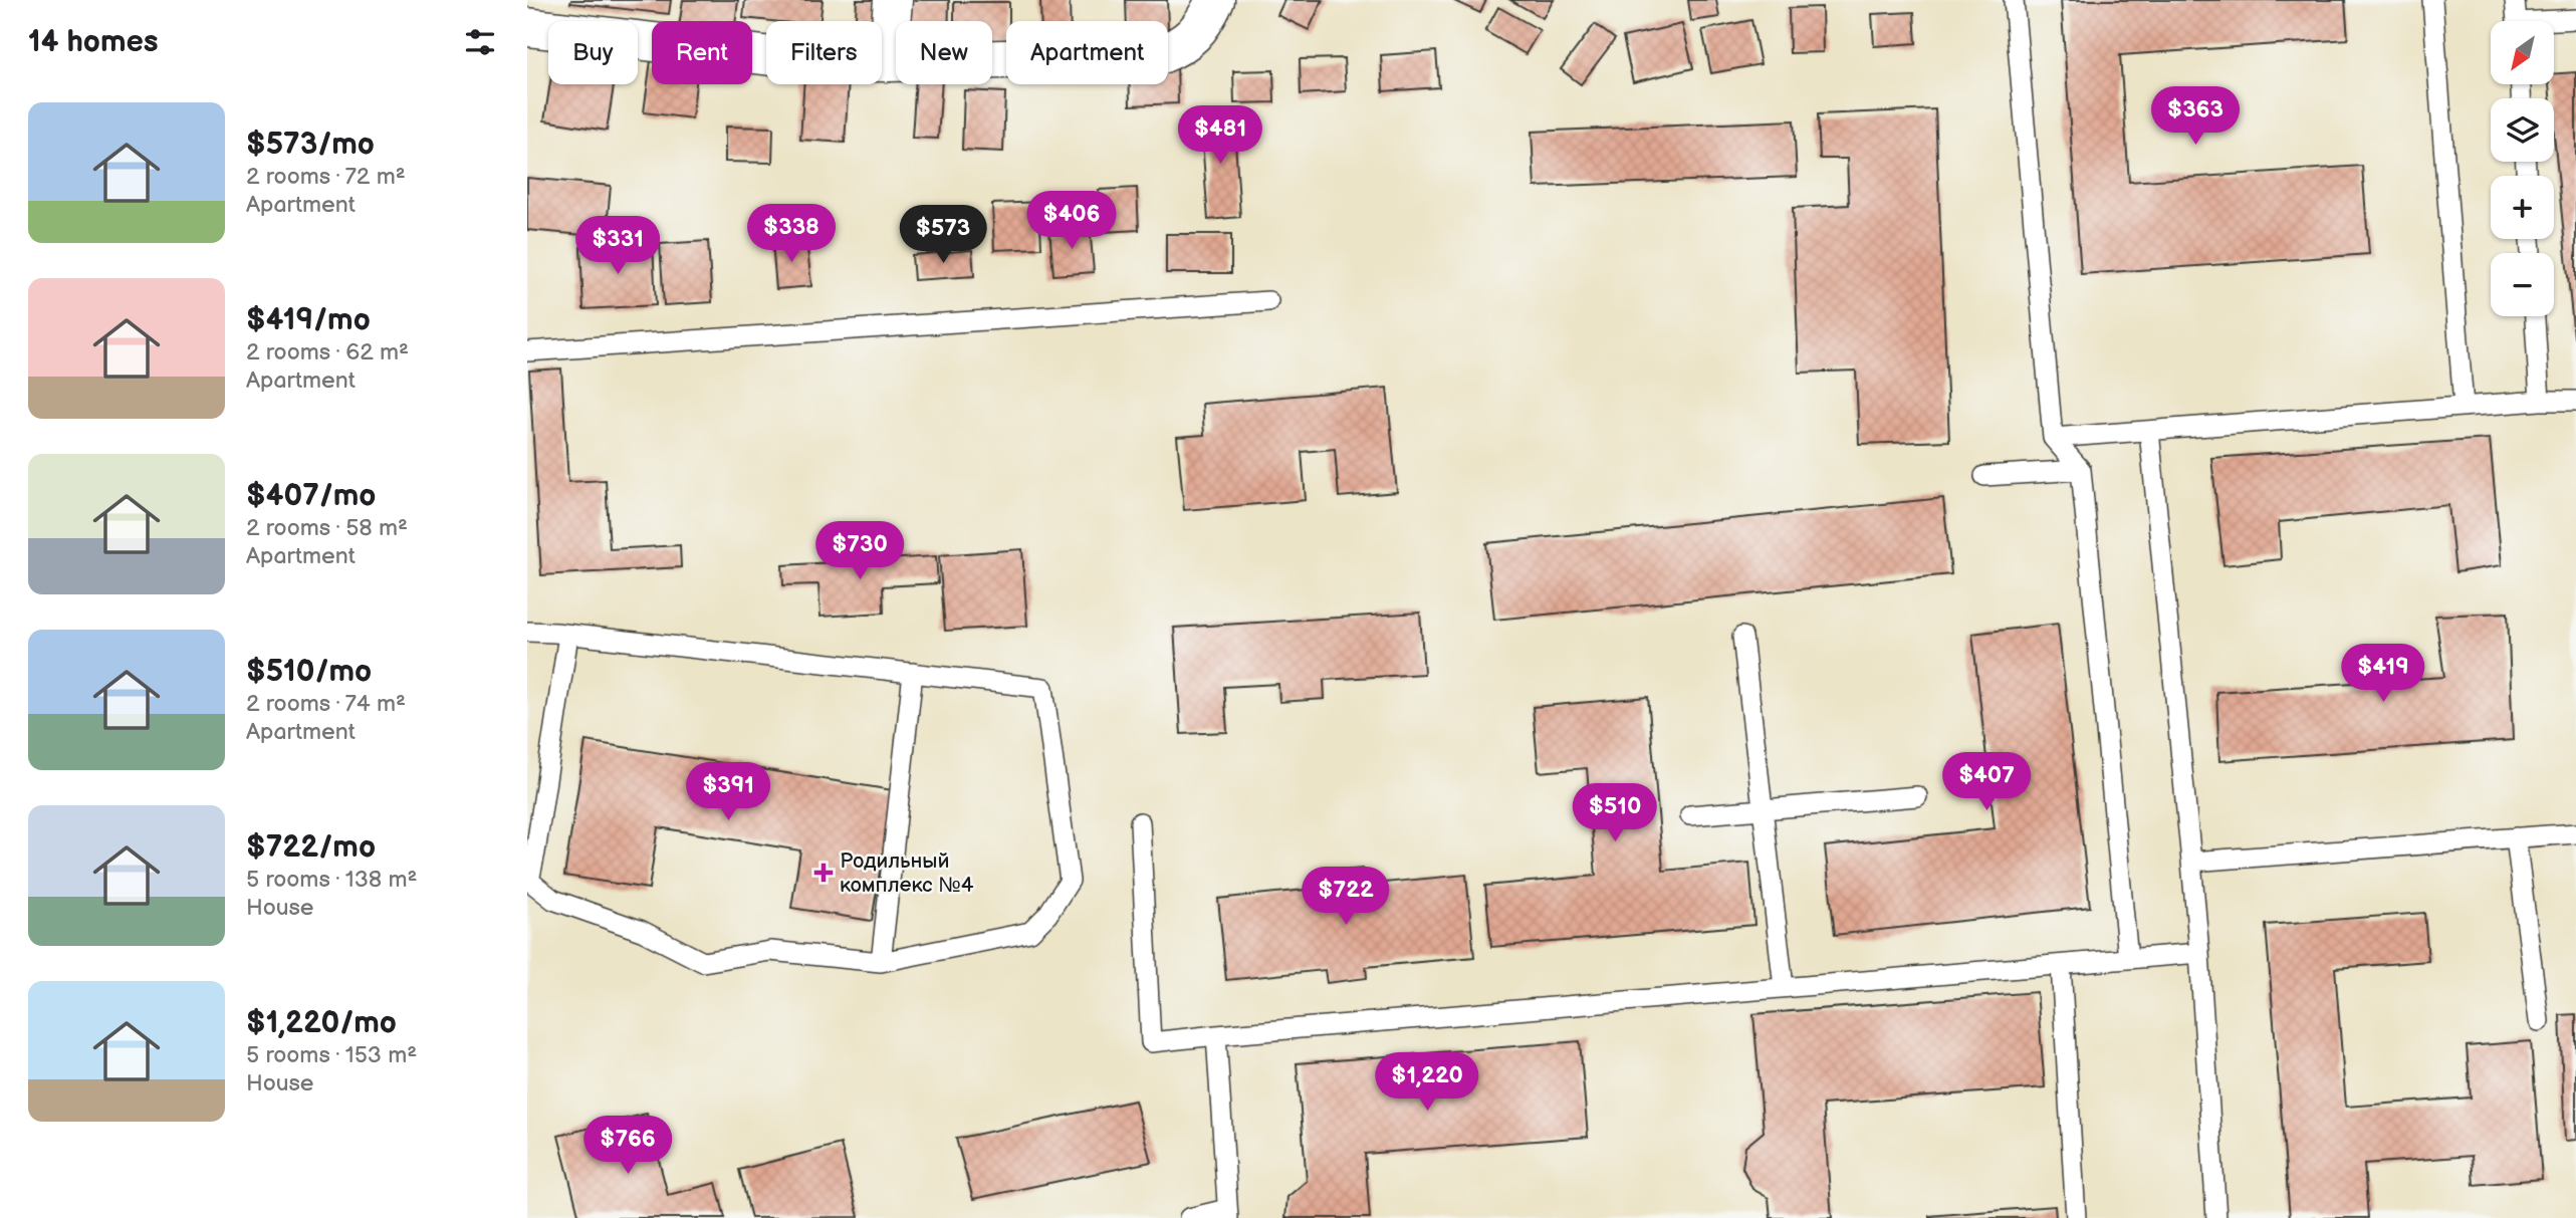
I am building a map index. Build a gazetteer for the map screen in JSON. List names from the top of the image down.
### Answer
{
  "places": {
    "health": ["Родильный комплекс №4"]
  },
  "north": "bottom left",
  "page": {
    "heading": "14 homes",
    "map_buttons": ["+", "−"],
    "chip": [
      "Buy",
      "Rent",
      "Filters",
      "New",
      "Apartment"
    ],
    "list": [
      {
        "name": "$573/mo",
        "note": "2 rooms · 72 m² · Apartment"
      },
      {
        "name": "$419/mo",
        "note": "2 rooms · 62 m² · Apartment"
      },
      {
        "name": "$407/mo",
        "note": "2 rooms · 58 m² · Apartment"
      },
      {
        "name": "$510/mo",
        "note": "2 rooms · 74 m² · Apartment"
      },
      {
        "name": "$722/mo",
        "note": "5 rooms · 138 m² · House"
      },
      {
        "name": "$1,220/mo",
        "note": "5 rooms · 153 m² · House"
      }
    ],
    "price": [
      "$363",
      "$481",
      "$406",
      "$338",
      "$573",
      "$331",
      "$730",
      "$419",
      "$407",
      "$391",
      "$510",
      "$722",
      "$1,220",
      "$766"
    ]
  }
}
